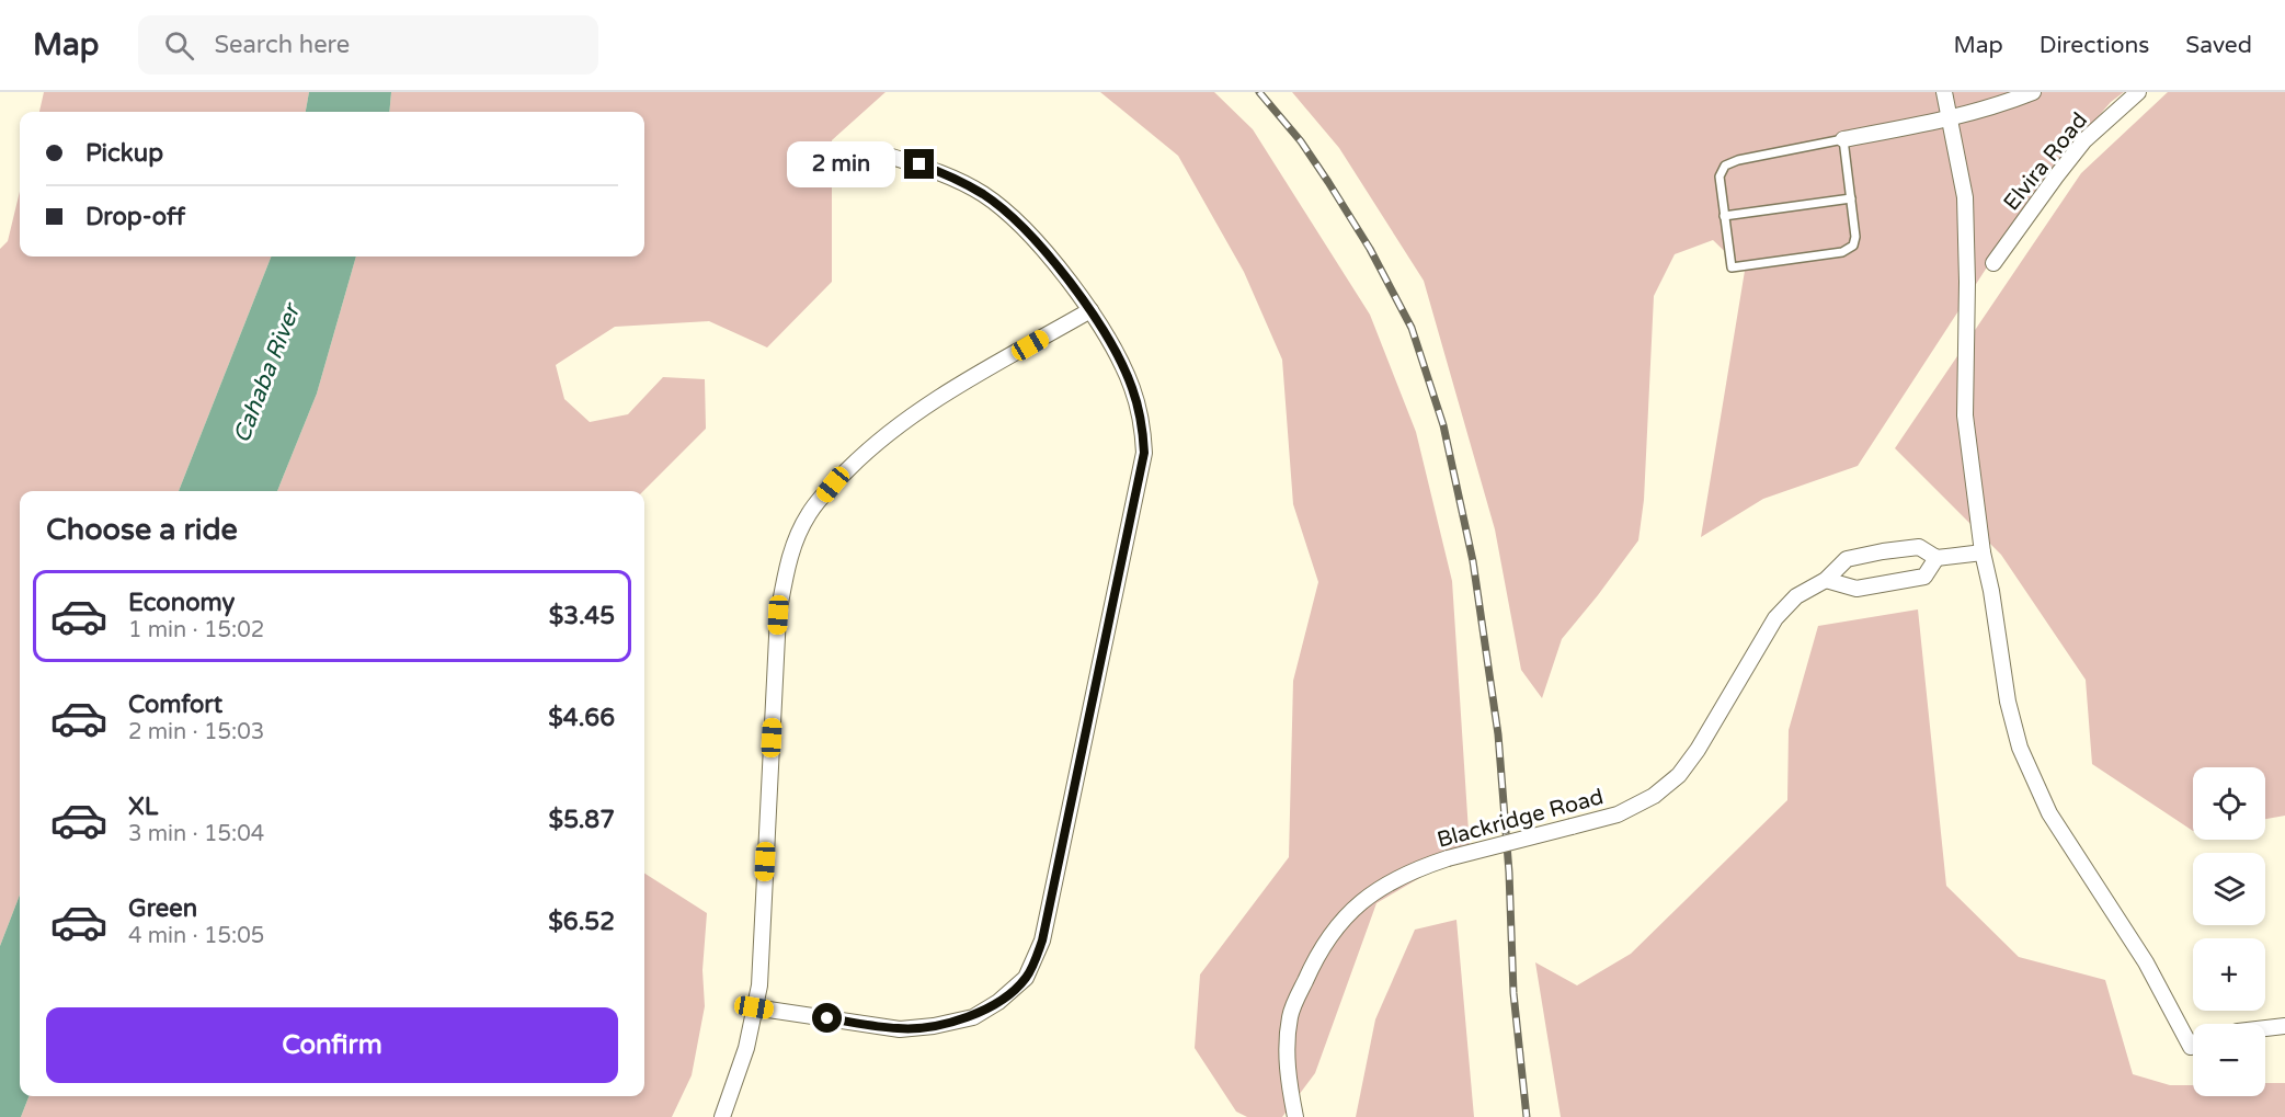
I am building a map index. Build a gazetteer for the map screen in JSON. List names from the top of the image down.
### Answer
{
  "streets": {
    "street": ["Elvira Road", "Blackridge Road"]
  },
  "water": ["Cahaba River"],
  "page": {
    "header": "Map",
    "search": "Search here",
    "nav": ["Map", "Directions", "Saved"],
    "banner": ["Pickup", "Drop-off"],
    "bubble": "2 min",
    "heading": "Choose a ride",
    "list": [
      {
        "name": "Economy",
        "note": "1 min · 15:02",
        "value": "$3.45"
      },
      {
        "name": "Comfort",
        "note": "2 min · 15:03",
        "value": "$4.66"
      },
      {
        "name": "XL",
        "note": "3 min · 15:04",
        "value": "$5.87"
      },
      {
        "name": "Green",
        "note": "4 min · 15:05",
        "value": "$6.52"
      }
    ],
    "map_buttons": ["+", "−"],
    "buttons": "Confirm"
  }
}
